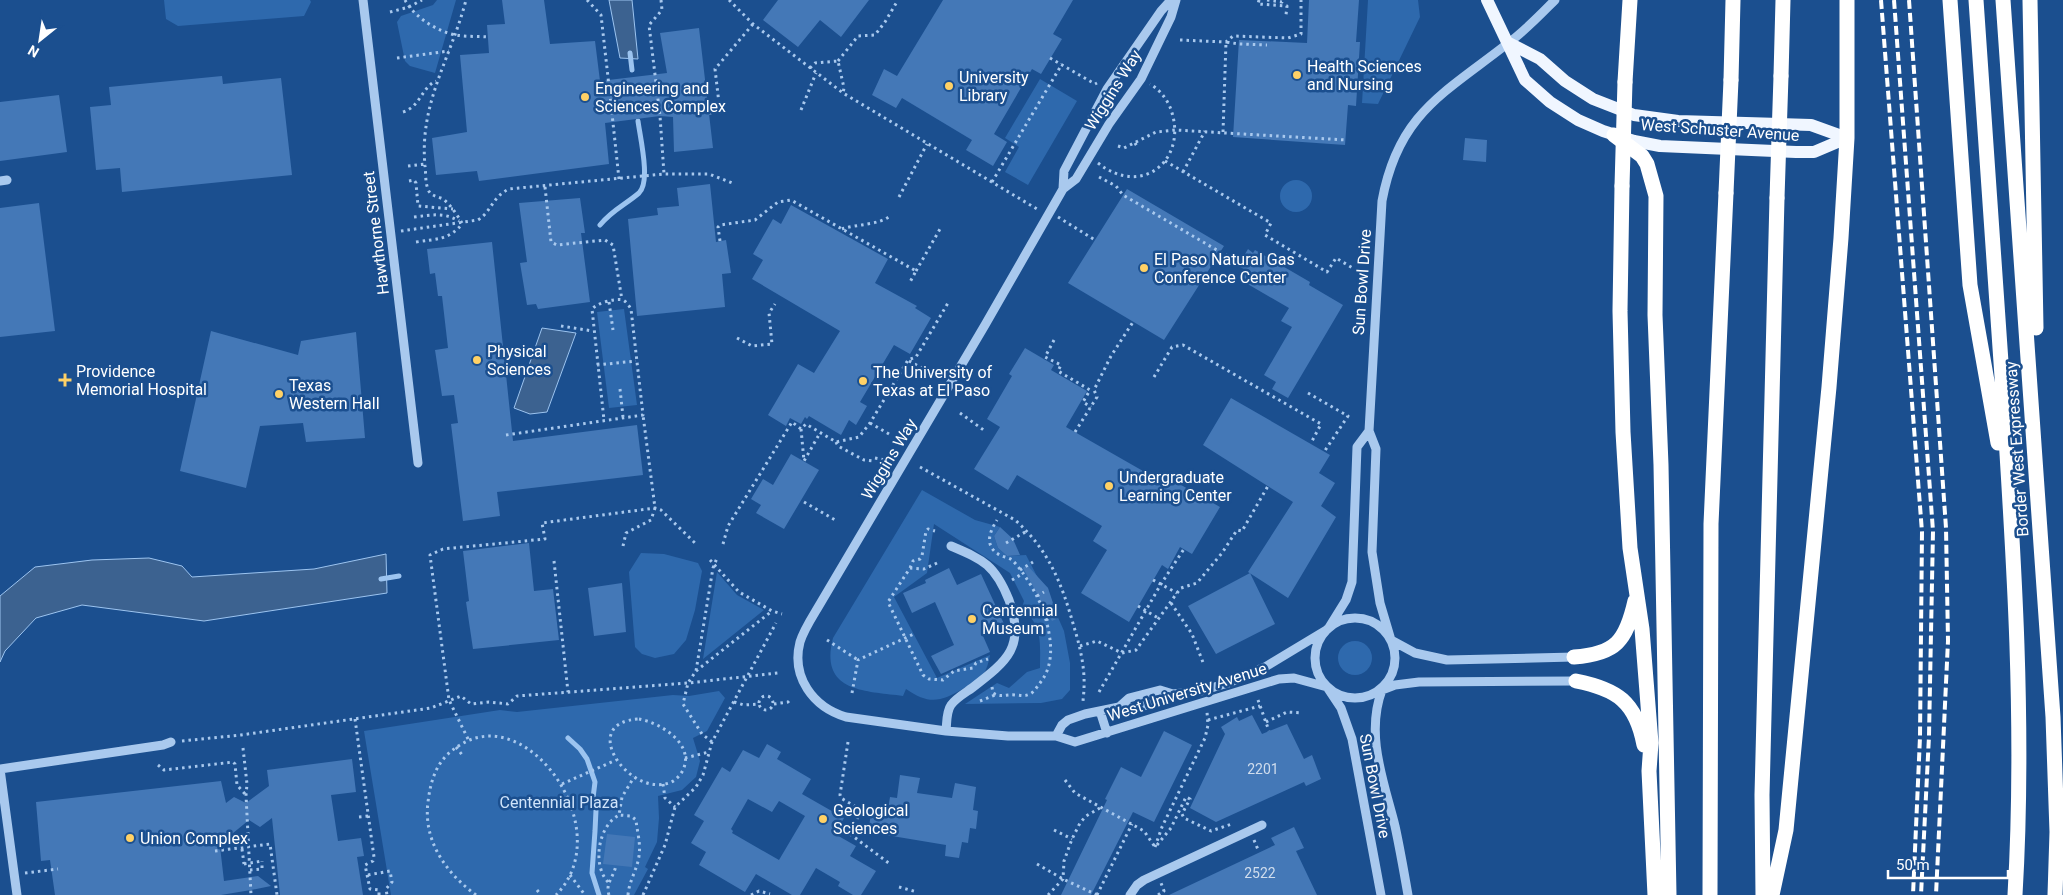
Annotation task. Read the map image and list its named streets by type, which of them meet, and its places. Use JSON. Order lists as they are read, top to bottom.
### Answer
{
  "streets": {
    "highway": ["Border West Expressway"],
    "main road": ["West Schuster Avenue"],
    "street": [
      "Wiggins Way",
      "Hawthorne Street",
      "Sun Bowl Drive",
      "West University Avenue"
    ]
  },
  "crossings": [
    ["Wiggins Way", "West University Avenue"],
    ["West Schuster Avenue", "Sun Bowl Drive"],
    ["Sun Bowl Drive", "West University Avenue"]
  ],
  "parks": ["Centennial Plaza"],
  "places": {
    "other": [
      "Health Sciences and Nursing",
      "University Library",
      "Engineering and Sciences Complex",
      "El Paso Natural Gas Conference Center",
      "Physical Sciences",
      "The University of Texas at El Paso",
      "Texas Western Hall",
      "Undergraduate Learning Center",
      "Centennial Museum",
      "Geological Sciences",
      "Union Complex"
    ],
    "health": ["Providence Memorial Hospital"]
  },
  "house_numbers": ["2201", "2522"],
  "scale_bar": "50 m",
  "north": "bottom left"
}
